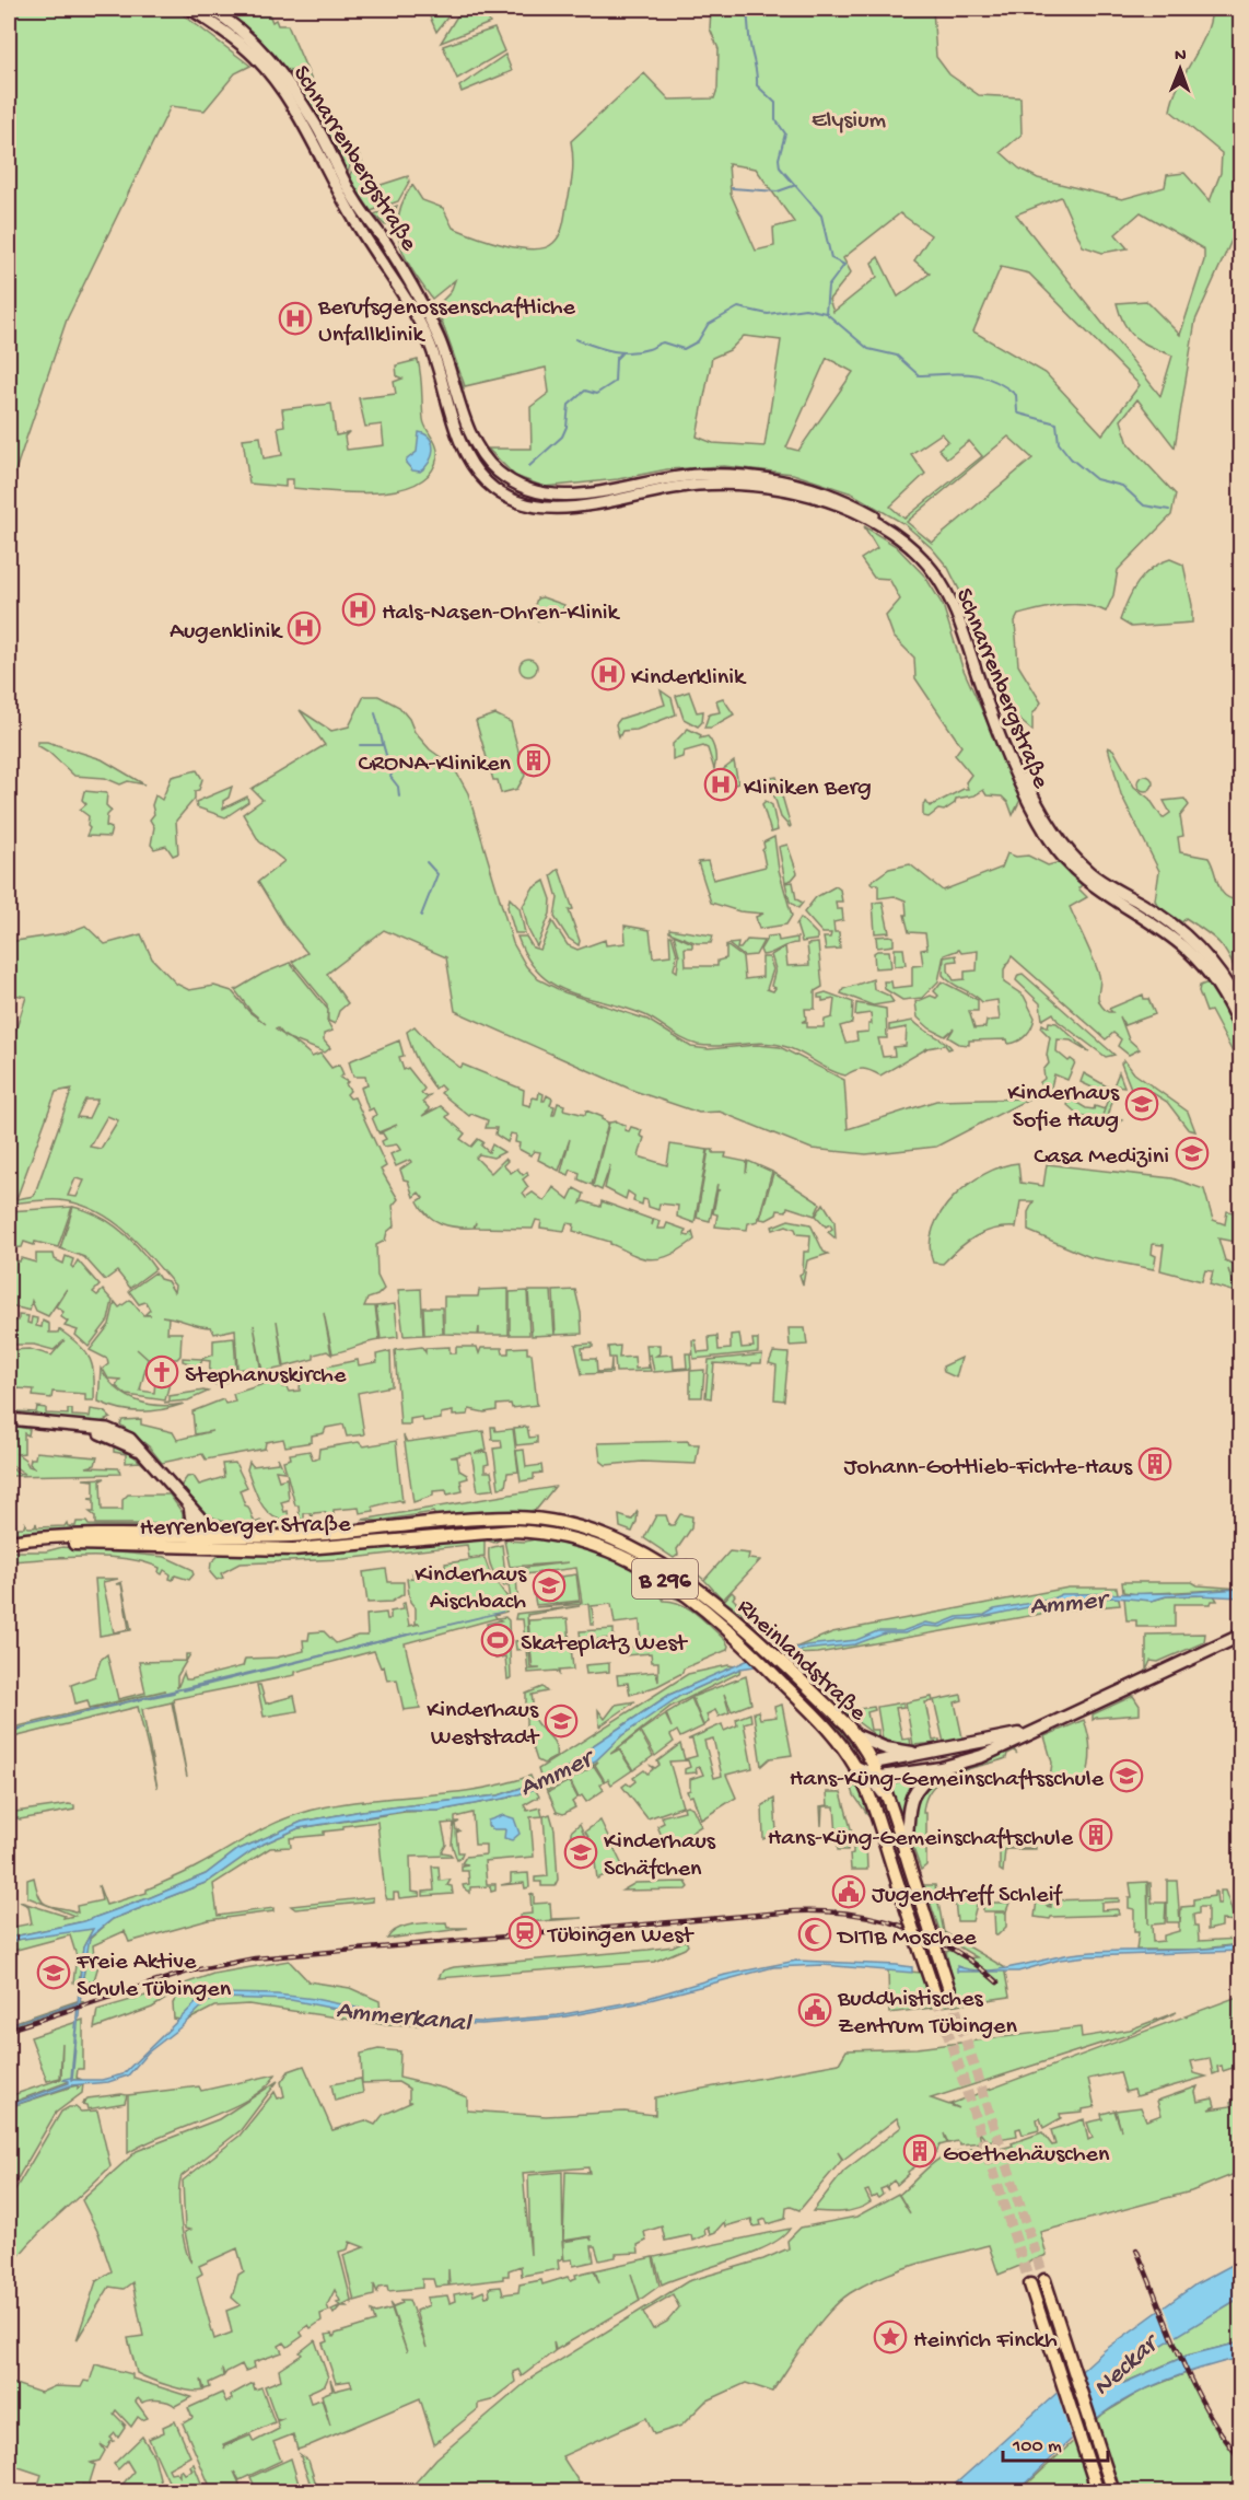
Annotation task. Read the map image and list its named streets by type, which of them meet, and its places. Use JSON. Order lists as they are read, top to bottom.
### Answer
{
  "streets": {
    "main road": ["Herrenberger Straße", "B 296", "Rheinlandstraße"],
    "street": ["Schnarrenbergstraße"]
  },
  "crossings": [
    ["Herrenberger Straße", "Rheinlandstraße"],
    ["B 296", "Rheinlandstraße"]
  ],
  "water": ["Ammer", "Ammerkanal", "Neckar"],
  "parks": ["Elysium"],
  "places": {
    "hospital": [
      "Berufsgenossenschaftliche Unfallklinik",
      "Hals-Nasen-Ohren-Klinik",
      "Augenklinik",
      "Kinderklinik",
      "Kliniken Berg"
    ],
    "building": [
      "CRONA-Kliniken",
      "Johann-Gottlieb-Fichte-Haus",
      "Hans-Küng-Gemeinschaftschule",
      "Goethehäuschen"
    ],
    "school or university": [
      "Kinderhaus Sofie Haug",
      "Casa Medizini",
      "Kinderhaus Aischbach",
      "Kinderhaus Weststadt",
      "Hans-Küng-Gemeinschaftsschule",
      "Kinderhaus Schäfchen",
      "Freie Aktive Schule Tübingen"
    ],
    "church": ["Stephanuskirche"],
    "sports": ["Skateplatz West"],
    "public building": ["Jugendtreff Schleif", "Buddhistisches Zentrum Tübingen"],
    "station": ["Tübingen West"],
    "mosque": ["DITIB Moschee"],
    "place": ["Heinrich Finckh"]
  },
  "scale_bar": "100 m",
  "north": "top"
}
